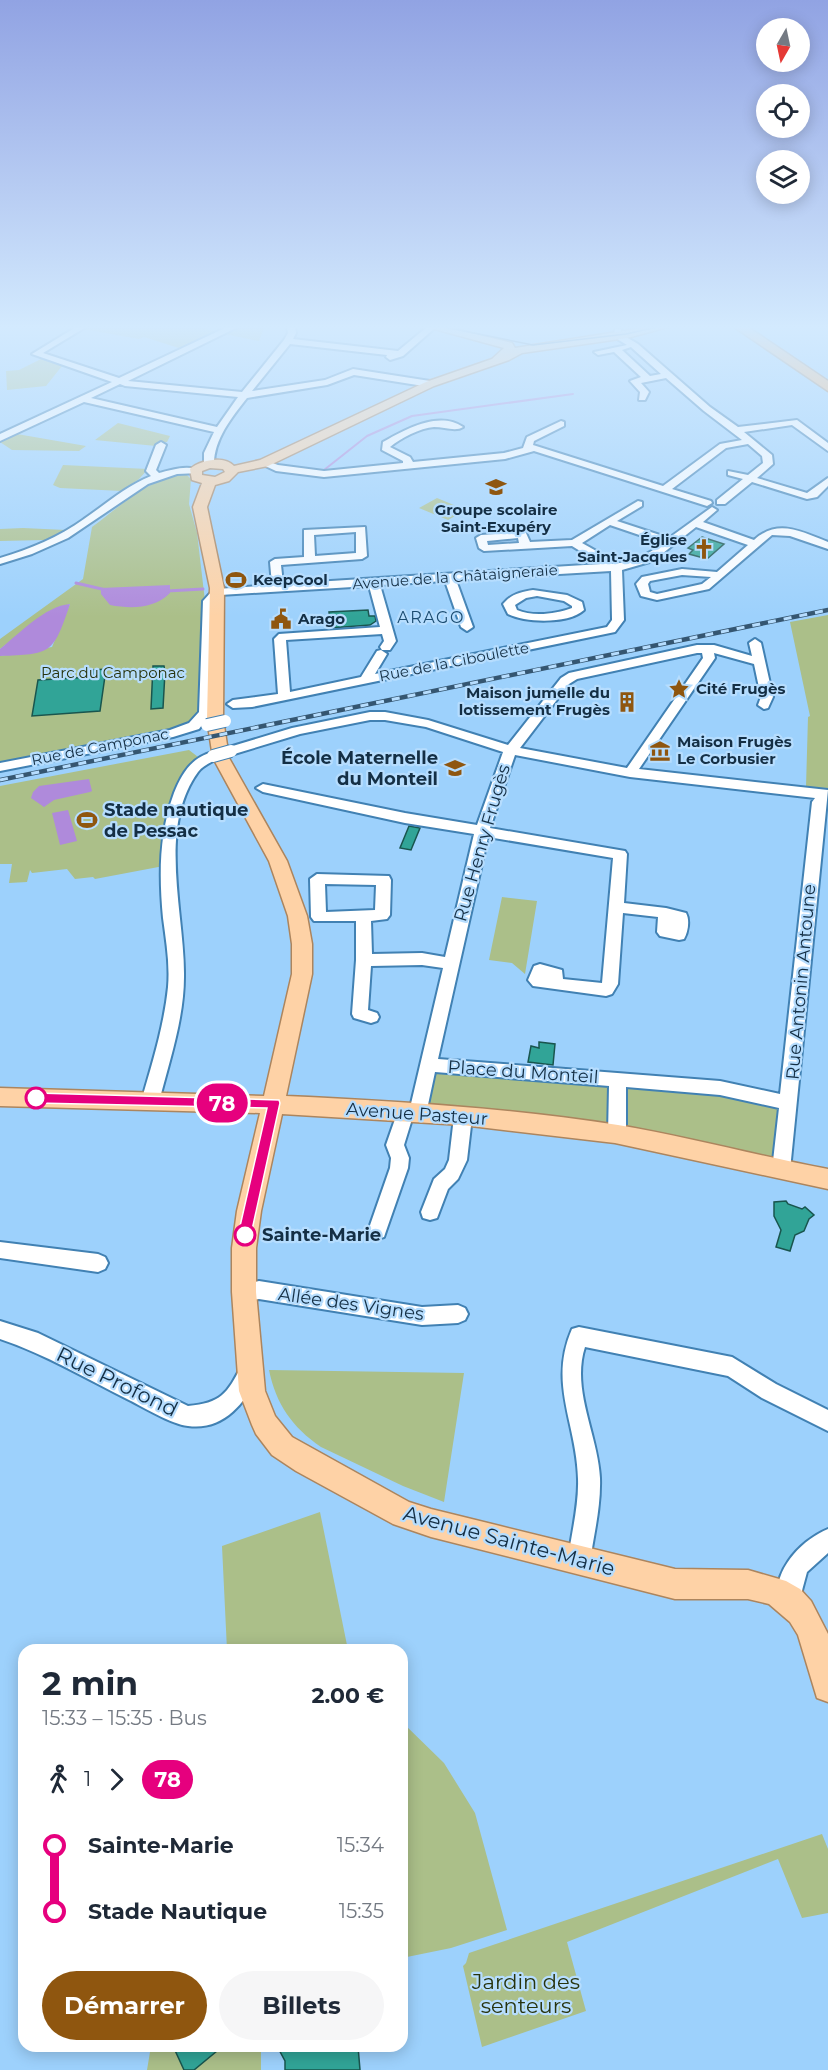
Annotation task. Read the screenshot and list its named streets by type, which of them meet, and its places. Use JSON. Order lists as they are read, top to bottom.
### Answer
{
  "streets": {
    "main road": ["Avenue Pasteur", "Avenue Sainte-Marie"],
    "street": [
      "Avenue de la Châtaigneraie",
      "Rue de la Ciboulette",
      "Rue de Camponac",
      "Rue Henry Frugès",
      "Rue Antonin Antoune",
      "Place du Monteil",
      "Allée des Vignes",
      "Rue Profond"
    ]
  },
  "crossings": [
    ["Avenue de la Châtaigneraie", "Rue de la Ciboulette"],
    ["Avenue de la Châtaigneraie", "Avenue Sainte-Marie"],
    ["Rue de la Ciboulette", "Rue de Camponac"],
    ["Rue Henry Frugès", "Place du Monteil"],
    ["Rue Henry Frugès", "Avenue Pasteur"],
    ["Rue Antonin Antoune", "Place du Monteil"],
    ["Rue Antonin Antoune", "Avenue Pasteur"],
    ["Place du Monteil", "Avenue Pasteur"],
    ["Avenue Pasteur", "Avenue Sainte-Marie"],
    ["Allée des Vignes", "Avenue Sainte-Marie"],
    ["Rue Profond", "Avenue Sainte-Marie"]
  ],
  "districts": ["ARAGO"],
  "parks": ["Parc du Camponac", "Jardin des senteurs"],
  "places": {
    "school or university": ["Groupe scolaire Saint-Exupéry", "École Maternelle du Monteil"],
    "church": ["Église Saint-Jacques"],
    "sports": ["KeepCool", "Stade nautique de Pessac"],
    "public building": ["Arago"],
    "place": ["Cité Frugès"],
    "building": ["Maison jumelle du lotissement Frugès"],
    "museum": ["Maison Frugès Le Corbusier"],
    "other": ["Sainte-Marie"]
  },
  "lines": ["bus line 78"],
  "north": "bottom",
  "page": {
    "on_map": "78",
    "heading": ["2 min", "15:33 – 15:35 · Bus", "2.00 €"],
    "legs": ["1", "78"],
    "list": [
      {
        "name": "Sainte-Marie",
        "value": "15:34"
      },
      {
        "name": "Stade Nautique",
        "value": "15:35"
      }
    ],
    "buttons": ["Démarrer", "Billets"]
  }
}
